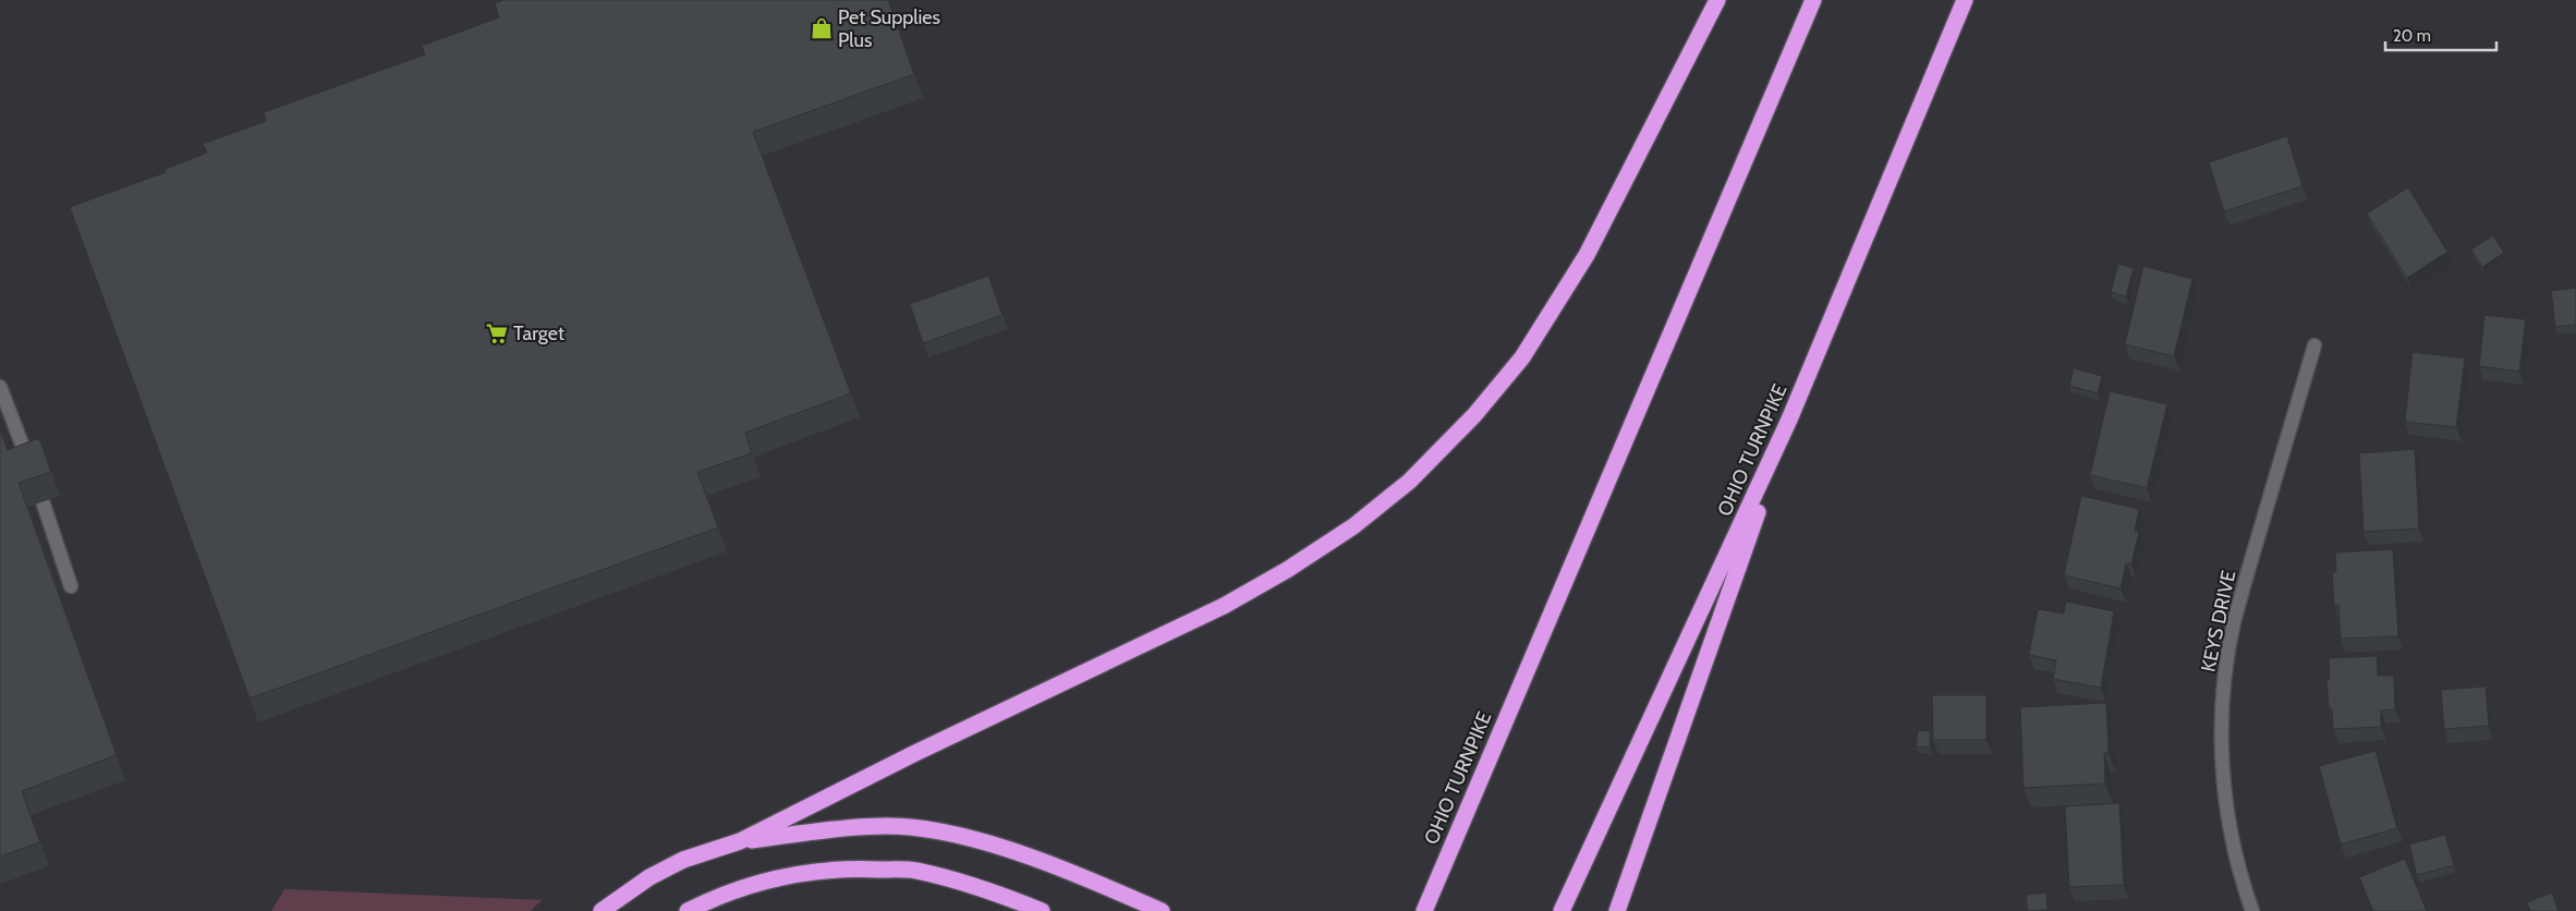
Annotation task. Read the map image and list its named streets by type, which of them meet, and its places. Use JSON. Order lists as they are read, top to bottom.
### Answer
{
  "streets": {
    "highway": ["OHIO TURNPIKE"],
    "street": ["KEYS DRIVE"]
  },
  "places": {
    "shop": ["Pet Supplies Plus"],
    "supermarket": ["Target"]
  },
  "scale_bar": "20 m"
}
